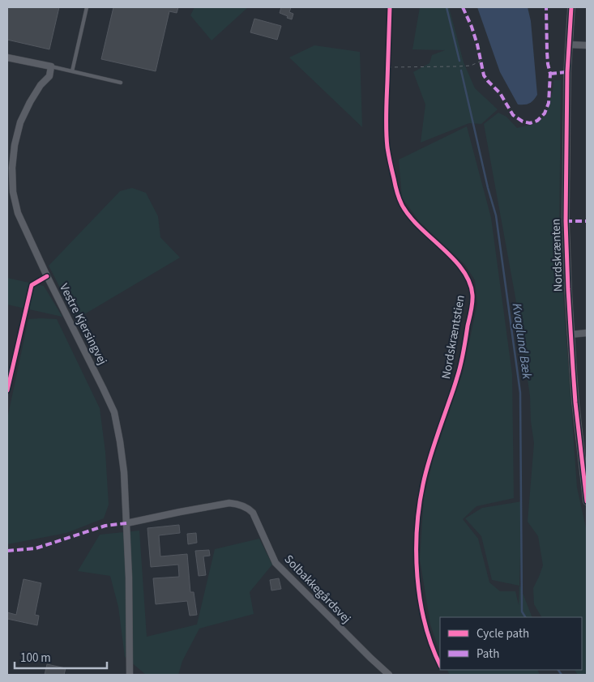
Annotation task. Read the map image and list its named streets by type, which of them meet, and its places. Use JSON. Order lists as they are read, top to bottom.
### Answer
{
  "streets": {
    "street": ["Nordskrænten", "Vestre Kjersingvej", "Solbakkegårdsvej"],
    "cycle path": ["Nordskræntstien"]
  },
  "crossings": [
    ["Vestre Kjersingvej", "Solbakkegårdsvej"]
  ],
  "water": ["Kvaglund Bæk"],
  "legend": ["Cycle path", "Path"],
  "scale_bar": "100 m"
}
